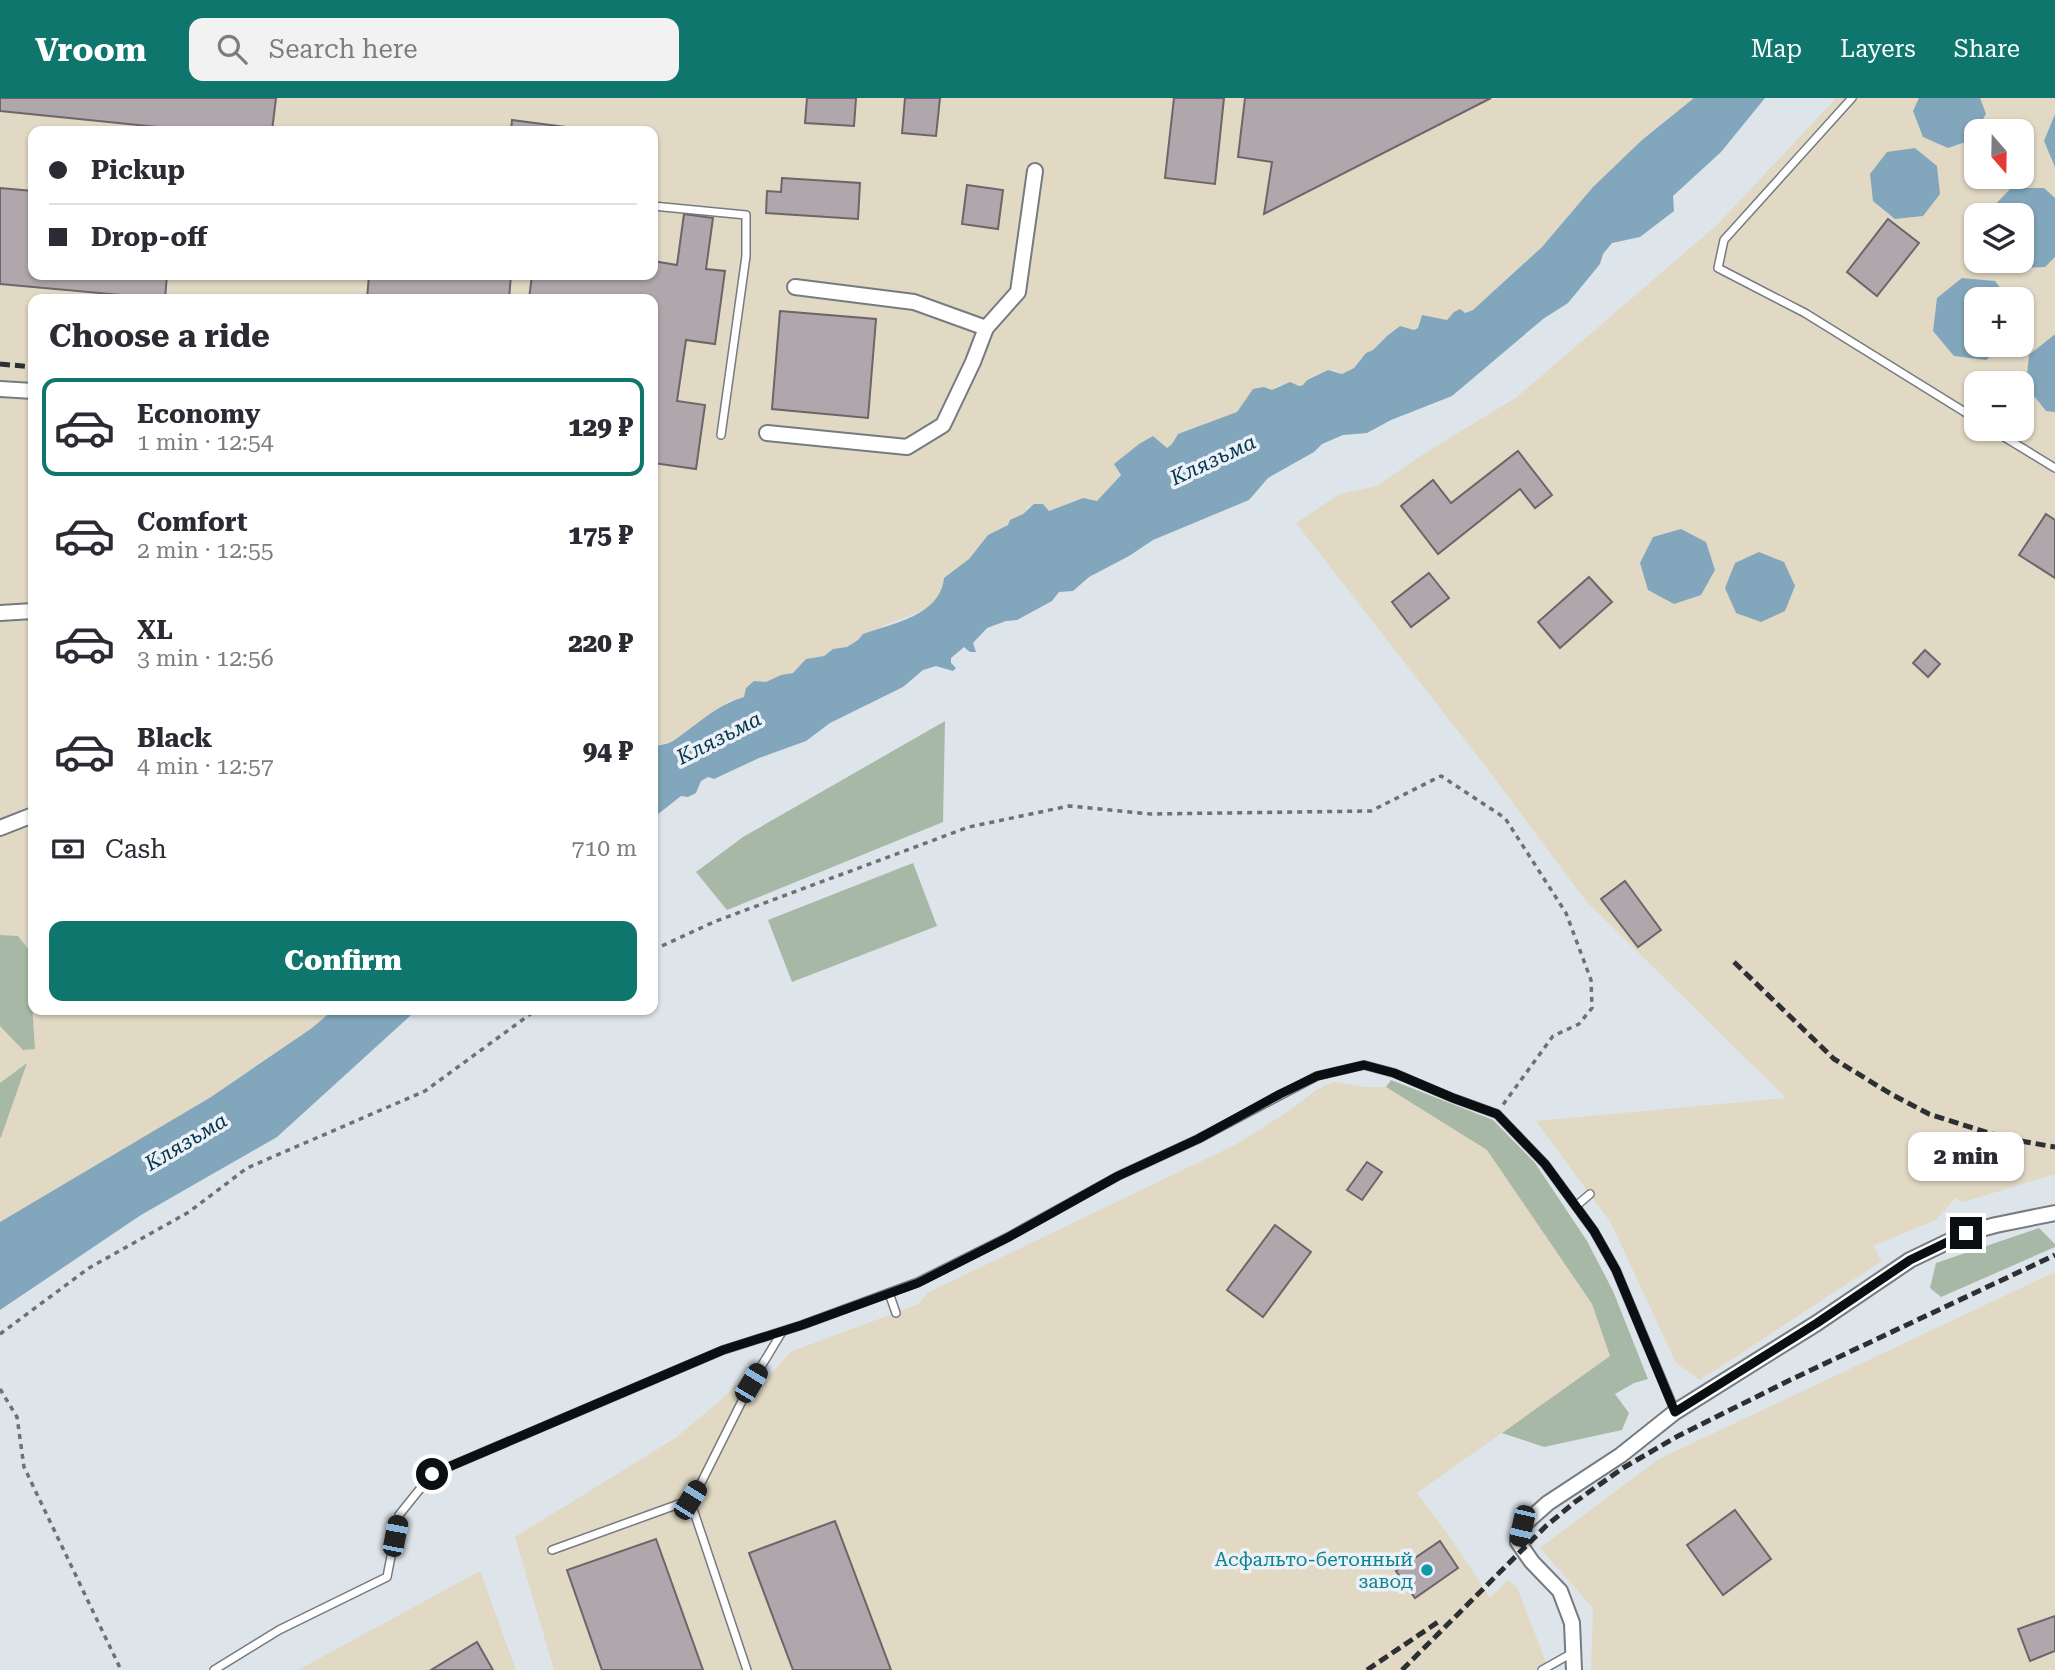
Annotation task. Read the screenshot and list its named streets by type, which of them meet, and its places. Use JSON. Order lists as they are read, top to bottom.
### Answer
{
  "water": ["Клязьма"],
  "places": ["Асфальто-бетонный завод"],
  "north": "bottom",
  "page": {
    "header": "Vroom",
    "search": "Search here",
    "nav": ["Map", "Layers", "Share"],
    "map_buttons": ["+", "−"],
    "banner": ["Pickup", "Drop-off"],
    "heading": "Choose a ride",
    "list": [
      {
        "name": "Economy",
        "note": "1 min · 12:54",
        "value": "129 ₽"
      },
      {
        "name": "Comfort",
        "note": "2 min · 12:55",
        "value": "175 ₽"
      },
      {
        "name": "XL",
        "note": "3 min · 12:56",
        "value": "220 ₽"
      },
      {
        "name": "Black",
        "note": "4 min · 12:57",
        "value": "94 ₽"
      }
    ],
    "pay": ["Cash", "710 m"],
    "buttons": "Confirm",
    "bubble": "2 min"
  }
}
